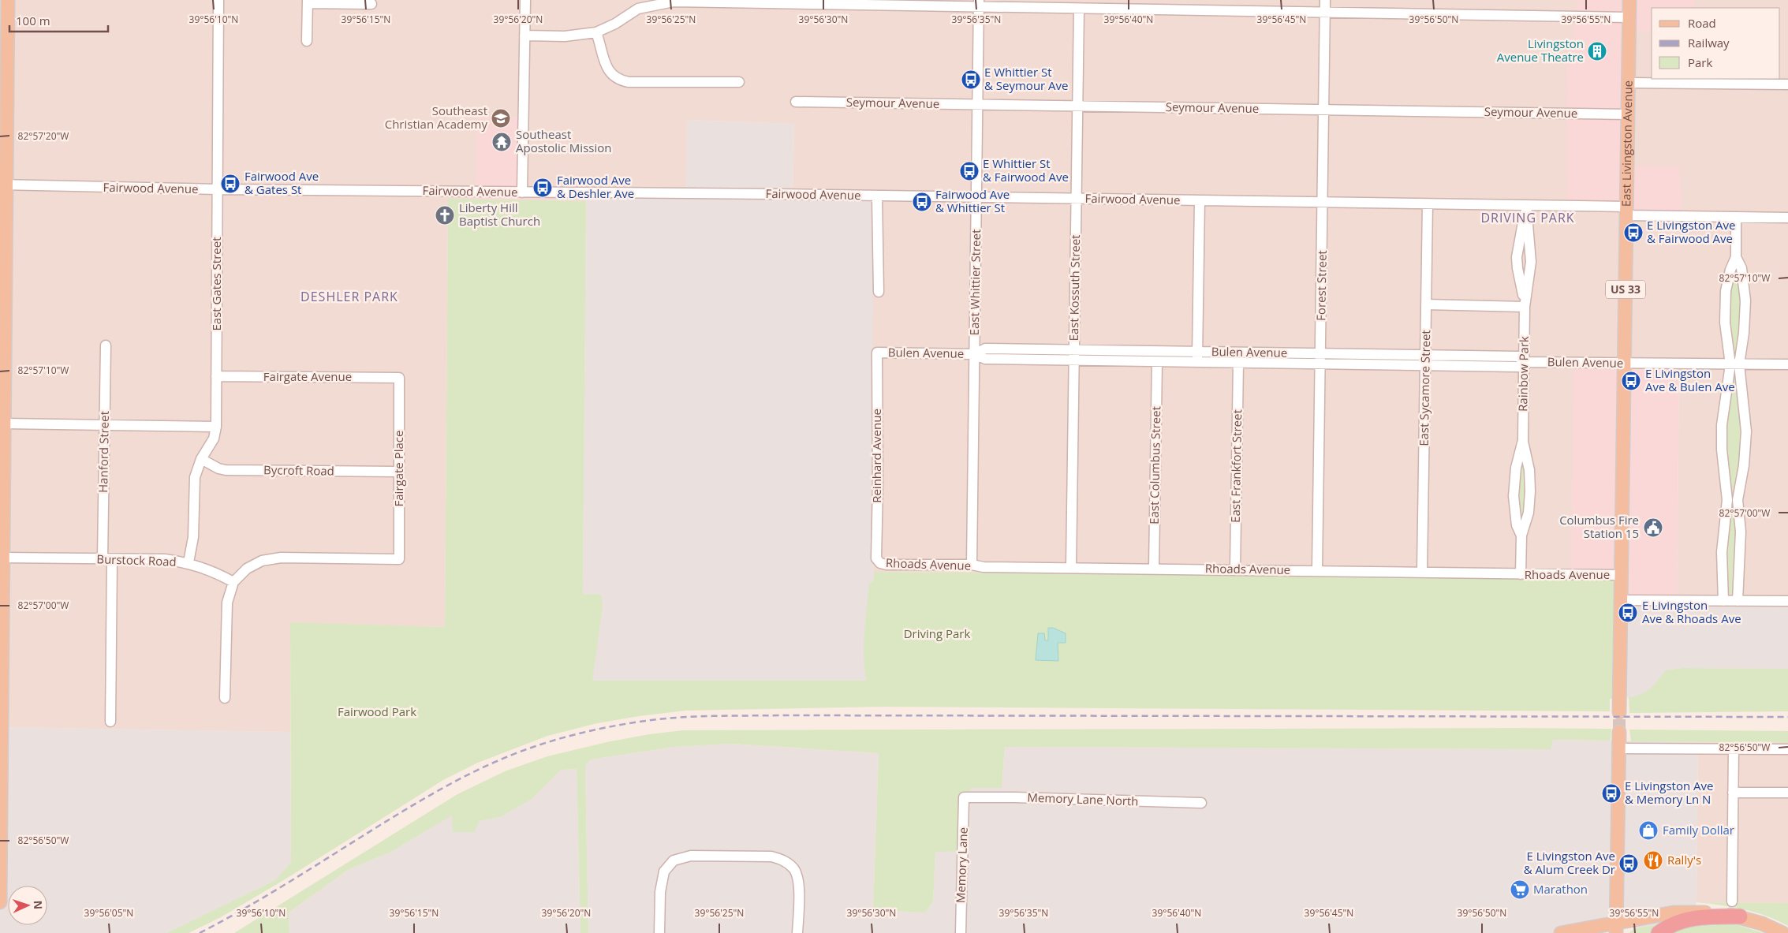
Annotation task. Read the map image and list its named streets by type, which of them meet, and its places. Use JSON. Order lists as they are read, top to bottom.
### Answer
{
  "streets": {
    "main road": ["East Livingston Avenue", "US 33"],
    "street": [
      "Seymour Avenue",
      "Fairwood Avenue",
      "East Whittier Street",
      "East Gates Street",
      "Forest Street",
      "East Kossuth Street",
      "Bulen Avenue",
      "Rainbow Park",
      "Fairgate Avenue",
      "East Sycamore Street",
      "Hanford Street",
      "Reinhard Avenue",
      "East Columbus Street",
      "East Frankfort Street",
      "Fairgate Place",
      "Bycroft Road",
      "Burstock Road",
      "Rhoads Avenue",
      "Memory Lane North",
      "Memory Lane"
    ]
  },
  "crossings": [
    ["Seymour Avenue", "East Livingston Avenue"],
    ["Seymour Avenue", "East Whittier Street"],
    ["Seymour Avenue", "Forest Street"],
    ["Seymour Avenue", "East Kossuth Street"],
    ["East Livingston Avenue", "Fairwood Avenue"],
    ["East Livingston Avenue", "Bulen Avenue"],
    ["East Livingston Avenue", "Rhoads Avenue"],
    ["Fairwood Avenue", "East Whittier Street"],
    ["Fairwood Avenue", "East Gates Street"],
    ["Fairwood Avenue", "Forest Street"],
    ["Fairwood Avenue", "East Kossuth Street"],
    ["Fairwood Avenue", "Rainbow Park"],
    ["Fairwood Avenue", "East Sycamore Street"],
    ["East Whittier Street", "Bulen Avenue"],
    ["East Whittier Street", "Rhoads Avenue"],
    ["East Gates Street", "Fairgate Avenue"],
    ["East Gates Street", "Bycroft Road"],
    ["East Gates Street", "Burstock Road"],
    ["Forest Street", "Bulen Avenue"],
    ["Forest Street", "Rhoads Avenue"],
    ["East Kossuth Street", "Bulen Avenue"],
    ["East Kossuth Street", "Rhoads Avenue"],
    ["Bulen Avenue", "Rainbow Park"],
    ["Bulen Avenue", "East Sycamore Street"],
    ["Bulen Avenue", "Reinhard Avenue"],
    ["Bulen Avenue", "East Columbus Street"],
    ["Bulen Avenue", "East Frankfort Street"],
    ["Rainbow Park", "Rhoads Avenue"],
    ["Fairgate Avenue", "Fairgate Place"],
    ["East Sycamore Street", "Rhoads Avenue"],
    ["Hanford Street", "Burstock Road"],
    ["Reinhard Avenue", "Rhoads Avenue"],
    ["East Columbus Street", "Rhoads Avenue"],
    ["East Frankfort Street", "Rhoads Avenue"],
    ["Fairgate Place", "Bycroft Road"],
    ["Fairgate Place", "Burstock Road"],
    ["Memory Lane North", "Memory Lane"]
  ],
  "districts": ["DRIVING PARK", "DESHLER PARK"],
  "parks": ["Driving Park", "Fairwood Park"],
  "places": {
    "building": ["Livingston Avenue Theatre"],
    "bus stop": [
      "E Whittier St & Seymour Ave",
      "E Whittier St & Fairwood Ave",
      "Fairwood Ave & Gates St",
      "Fairwood Ave & Deshler Ave",
      "Fairwood Ave & Whittier St",
      "E Livingston Ave & Fairwood Ave",
      "E Livingston Ave & Bulen Ave",
      "E Livingston Ave & Rhoads Ave",
      "E Livingston Ave & Memory Ln N",
      "E Livingston Ave & Alum Creek Dr"
    ],
    "school or university": ["Southeast Christian Academy"],
    "temple": ["Southeast Apostolic Mission"],
    "church": ["Liberty Hill Baptist Church"],
    "public building": ["Columbus Fire Station 15"],
    "shop": ["Family Dollar"],
    "restaurant": ["Rally's"],
    "supermarket": ["Marathon"]
  },
  "legend": ["Road", "Railway", "Park"],
  "scale_bar": "100 m",
  "north": "right",
  "coordinates": [
    "39°56'10\"N",
    "39°56'15\"N",
    "39°56'20\"N",
    "39°56'25\"N",
    "39°56'30\"N",
    "39°56'35\"N",
    "39°56'40\"N",
    "39°56'45\"N",
    "39°56'50\"N",
    "39°56'55\"N",
    "82°57'20\"W",
    "82°57'10\"W",
    "82°57'00\"W",
    "82°56'50\"W",
    "39°56'05\"N"
  ]
}
